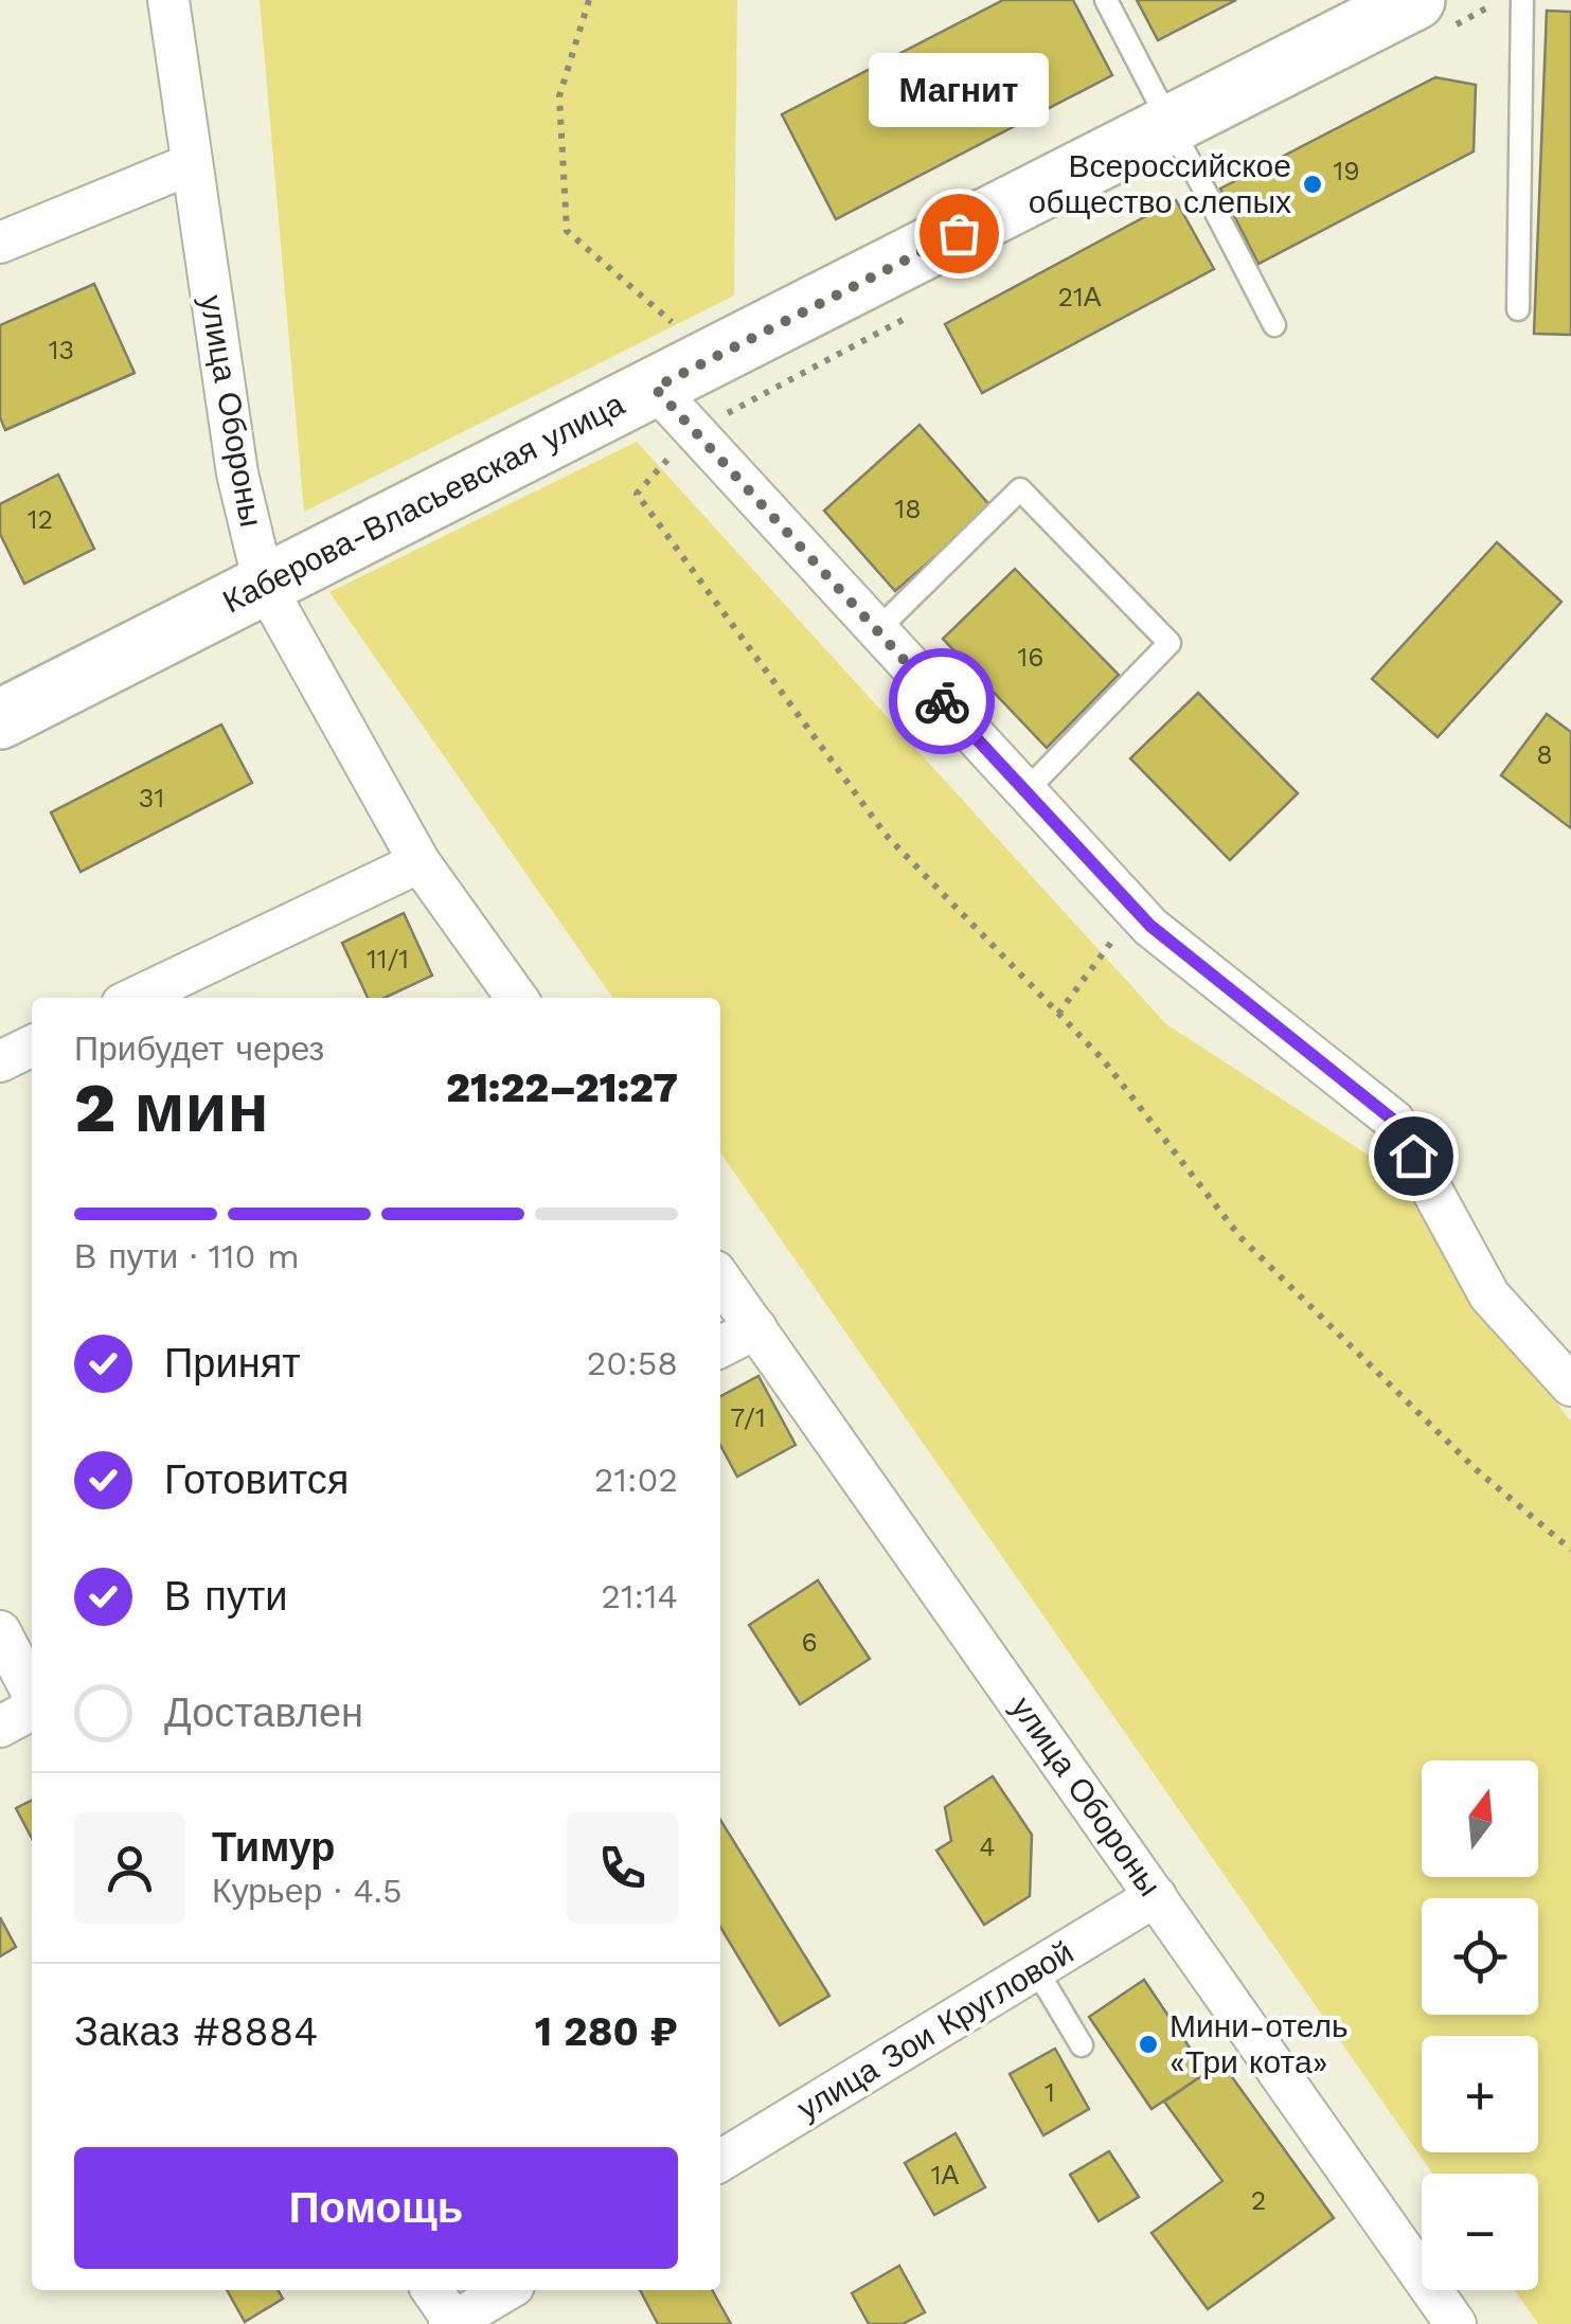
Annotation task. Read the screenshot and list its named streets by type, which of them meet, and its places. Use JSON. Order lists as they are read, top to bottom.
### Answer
{
  "streets": {
    "main road": ["Каберова-Власьевская улица"],
    "street": ["улица Обороны", "улица Зои Кругловой"]
  },
  "crossings": [
    ["улица Обороны", "Каберова-Власьевская улица"],
    ["улица Обороны", "улица Зои Кругловой"]
  ],
  "places": ["Всероссийское общество слепых", "Магнит", "Мини-отель «Три кота»"],
  "house_numbers": [
    "19",
    "21А",
    "13",
    "18",
    "12",
    "16",
    "8",
    "31",
    "11/1",
    "7/1",
    "6",
    "4",
    "1",
    "1А",
    "2"
  ],
  "north": "top",
  "page": {
    "bubble": "Магнит",
    "heading": ["2 мин", "Прибудет через", "21:22–21:27"],
    "panel": [
      "Тимур",
      "Курьер · 4.5",
      "Заказ #8884",
      "1 280 ₽"
    ],
    "bar": "В пути · 110 m",
    "list": [
      ["Принят", "20:58"],
      ["Готовится", "21:02"],
      ["В пути", "21:14"],
      "Доставлен"
    ],
    "map_buttons": ["+", "−"],
    "buttons": "Помощь"
  }
}
